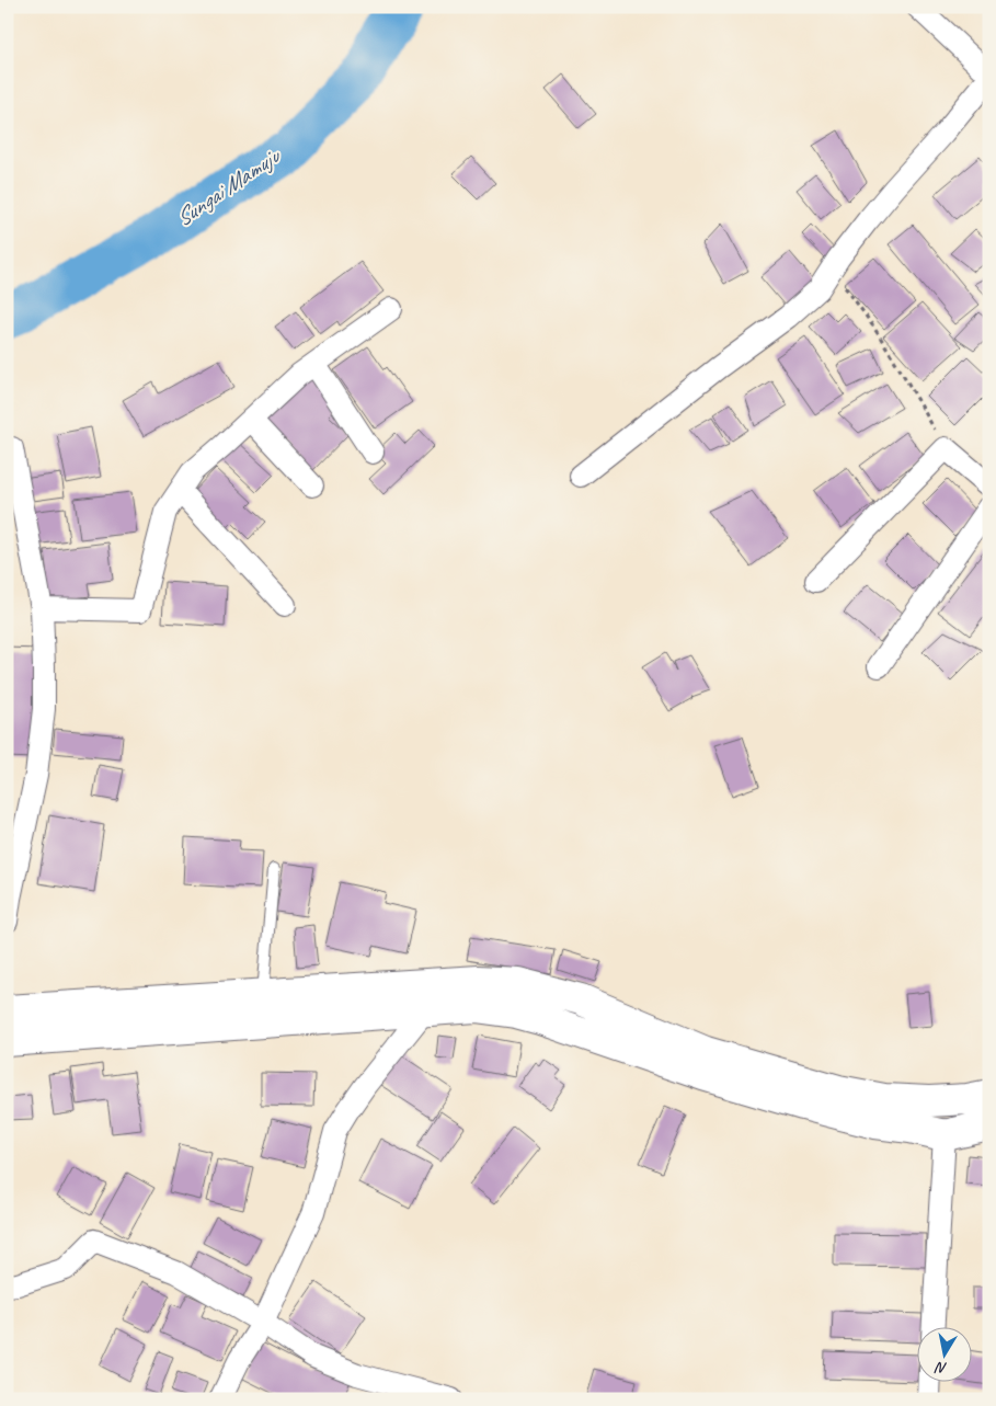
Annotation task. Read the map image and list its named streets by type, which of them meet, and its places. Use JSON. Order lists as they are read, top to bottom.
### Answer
{
  "water": ["Sungai Mamuju"],
  "north": "bottom"
}
